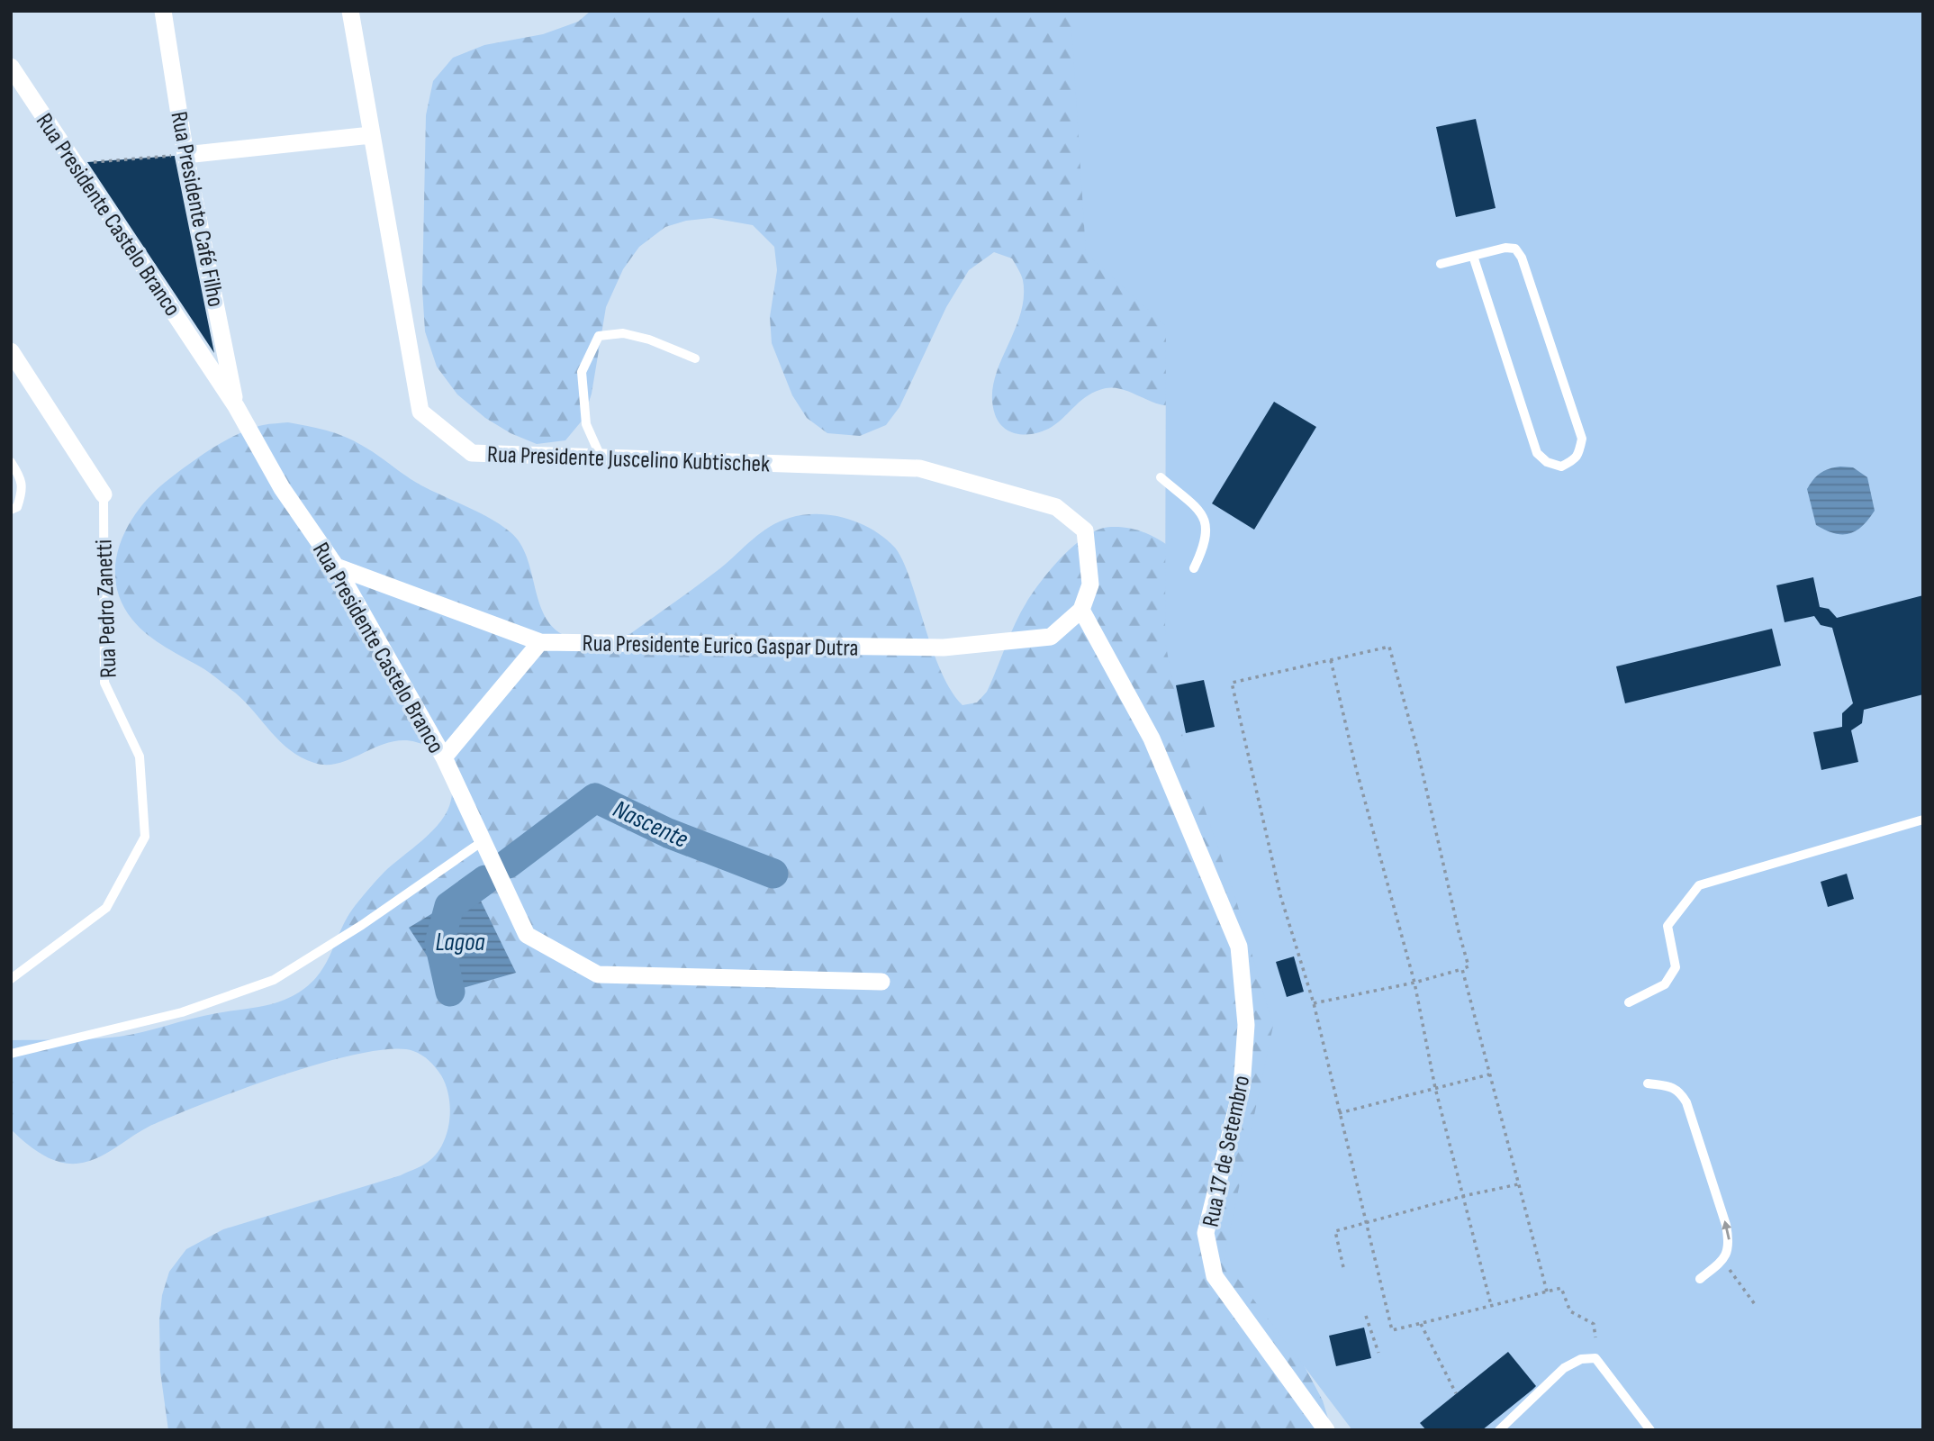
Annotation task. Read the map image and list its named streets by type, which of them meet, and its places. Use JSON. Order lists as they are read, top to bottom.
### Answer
{
  "streets": {
    "street": [
      "Rua Presidente Café Filho",
      "Rua Presidente Castelo Branco",
      "Rua Presidente Juscelino Kubtischek",
      "Rua Pedro Zanetti",
      "Rua Presidente Eurico Gaspar Dutra",
      "Rua 17 de Setembro"
    ]
  },
  "crossings": [
    ["Rua Presidente Café Filho", "Rua Presidente Castelo Branco"],
    ["Rua Presidente Castelo Branco", "Rua Presidente Eurico Gaspar Dutra"],
    ["Rua Presidente Juscelino Kubtischek", "Rua Presidente Eurico Gaspar Dutra"],
    ["Rua Presidente Juscelino Kubtischek", "Rua 17 de Setembro"],
    ["Rua Presidente Eurico Gaspar Dutra", "Rua 17 de Setembro"]
  ],
  "water": ["Nascente", "Lagoa"]
}
